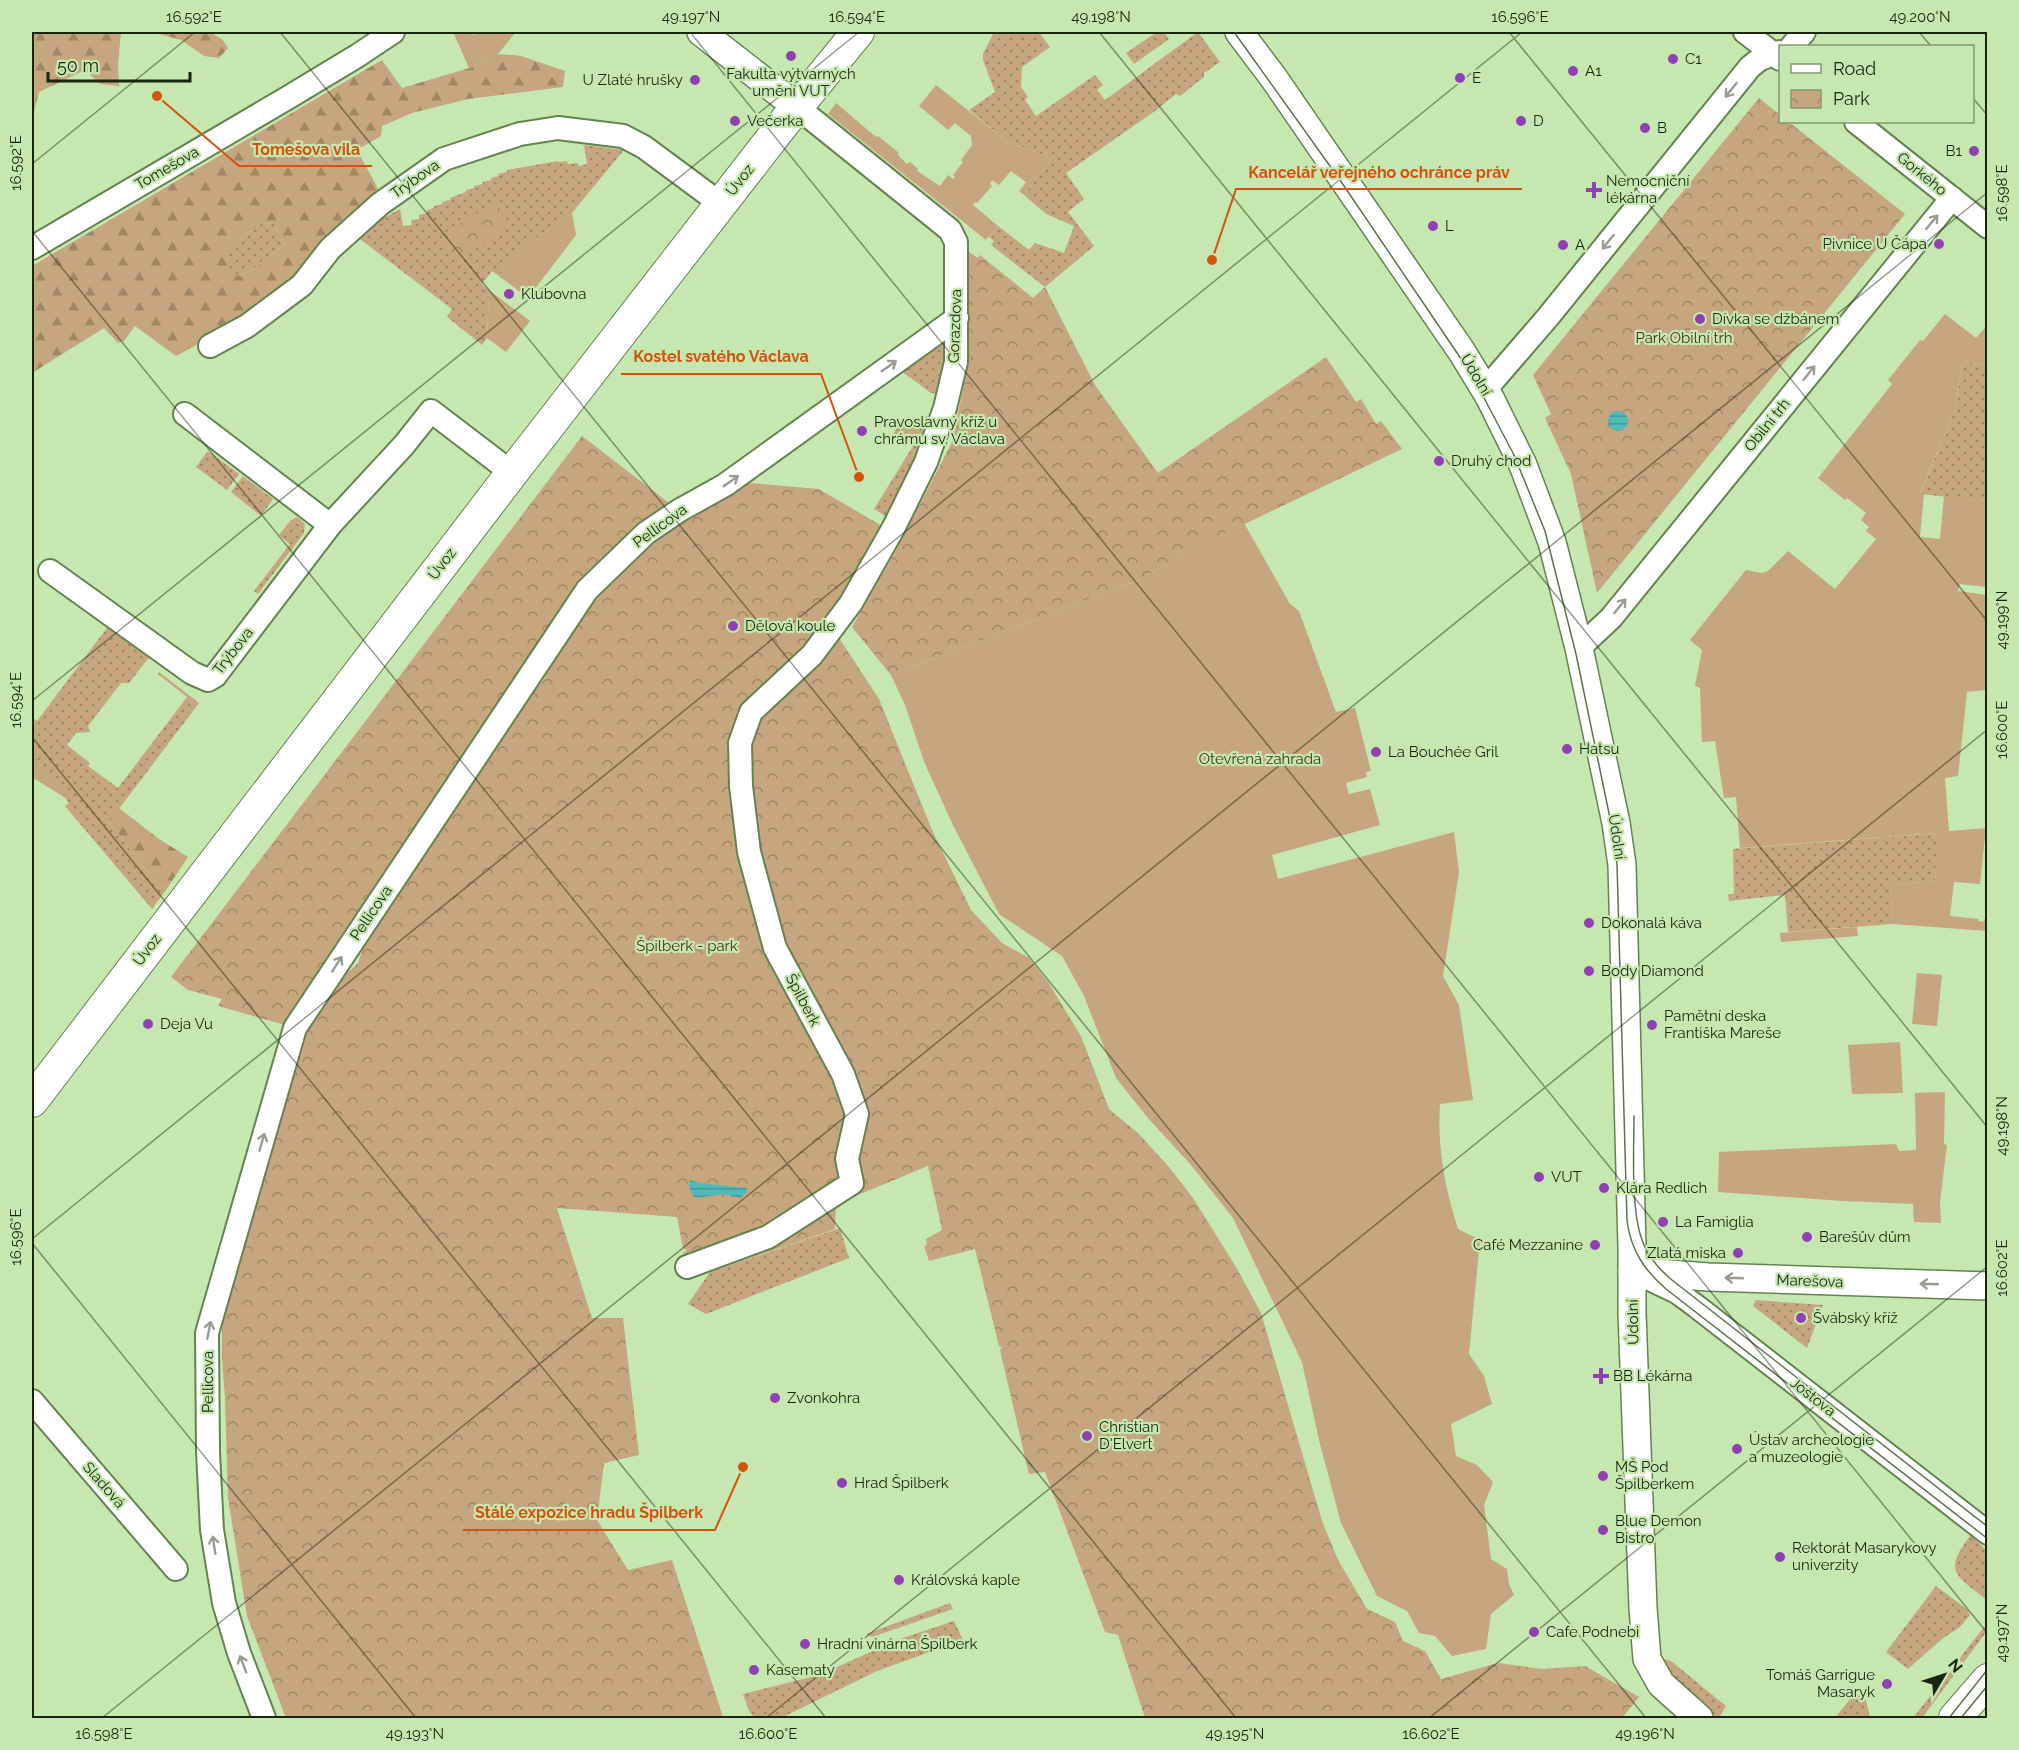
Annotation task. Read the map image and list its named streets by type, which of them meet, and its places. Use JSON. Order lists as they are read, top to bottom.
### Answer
{
  "streets": {
    "main road": ["Úvoz"],
    "street": [
      "Tomešova",
      "Gorkého",
      "Trýbova",
      "Gorazdova",
      "Údolní",
      "Obilní trh",
      "Pellicova",
      "Špilberk",
      "Marešova",
      "Joštova",
      "Sladová"
    ]
  },
  "crossings": [
    ["Gorkého", "Obilní trh"],
    ["Trýbova", "Úvoz"],
    ["Úvoz", "Gorazdova"],
    ["Gorazdova", "Pellicova"],
    ["Gorazdova", "Špilberk"],
    ["Údolní", "Obilní trh"],
    ["Údolní", "Marešova"],
    ["Údolní", "Joštova"],
    ["Marešova", "Joštova"]
  ],
  "one_way": ["Obilní trh", "Pellicova", "Marešova"],
  "parks": ["Park Obilní trh", "Otevřená zahrada", "Špilberk - park"],
  "places": {
    "other": [
      "Fakulta výtvarných umění VUT",
      "C1",
      "A1",
      "E",
      "U Zlaté hrušky",
      "Tomešova vila",
      "Večerka",
      "D",
      "B",
      "B1",
      "L",
      "Pivnice U Čápa",
      "A",
      "Kancelář veřejného ochránce práv",
      "Klubovna",
      "Dívka se džbánem",
      "Pravoslavný kříž u chrámu sv. Václava",
      "Druhý chod",
      "Kostel svatého Václava",
      "Dělová koule",
      "Hatsu",
      "La Bouchée Gril",
      "Dokonalá káva",
      "Body Diamond",
      "Deja Vu",
      "Pamětní deska Františka Mareše",
      "VUT",
      "Klára Redlich",
      "La Famiglia",
      "Barešův dům",
      "Café Mezzanine",
      "Zlatá miska",
      "Švábský kříž",
      "Zvonkohra",
      "Christian D'Elvert",
      "Ústav archeologie a muzeologie",
      "Stálé expozice hradu Špilberk",
      "MŠ Pod Špilberkem",
      "Hrad Špilberk",
      "Blue Demon Bistro",
      "Rektorát Masarykovy univerzity",
      "Královská kaple",
      "Cafe Podnebi",
      "Hradní vinárna Špilberk",
      "Kasematy",
      "Tomáš Garrigue Masaryk"
    ],
    "health": ["Nemocniční lékárna", "BB Lékárna"]
  },
  "legend": ["Road", "Park"],
  "scale_bar": "50 m",
  "north": "top right",
  "coordinates": [
    "16.592°E",
    "49.197°N",
    "16.594°E",
    "49.198°N",
    "16.596°E",
    "49.200°N",
    "16.598°E",
    "49.199°N",
    "16.600°E",
    "16.602°E",
    "49.193°N",
    "49.195°N",
    "49.196°N"
  ]
}
